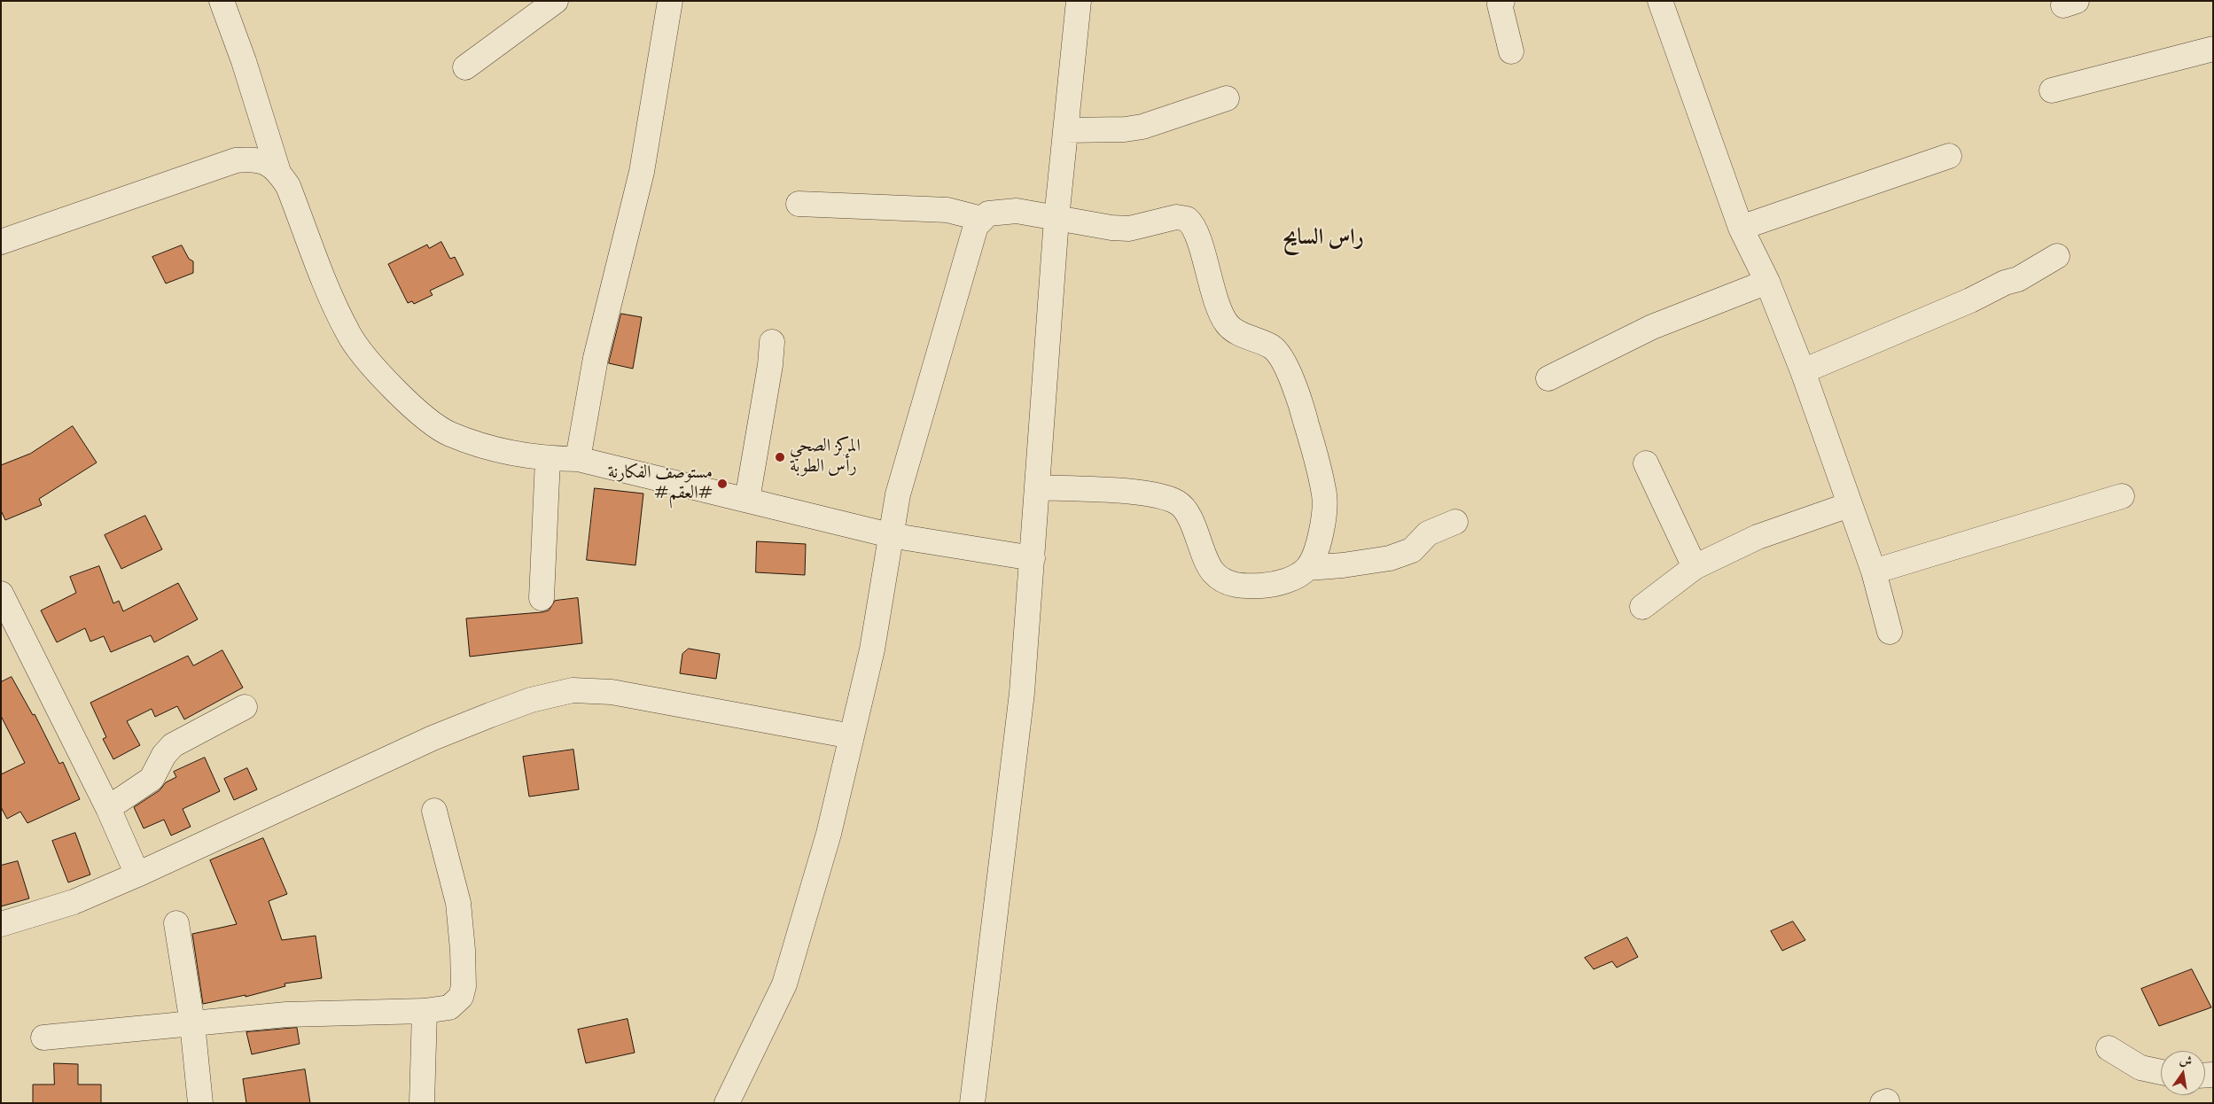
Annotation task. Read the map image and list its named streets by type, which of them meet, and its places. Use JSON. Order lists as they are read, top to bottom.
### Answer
{
  "districts": ["راس السايح"],
  "places": ["المركز الصحي رأس الطوبة", "مستوصف الفكارنة #العقم#"],
  "north": "top"
}
